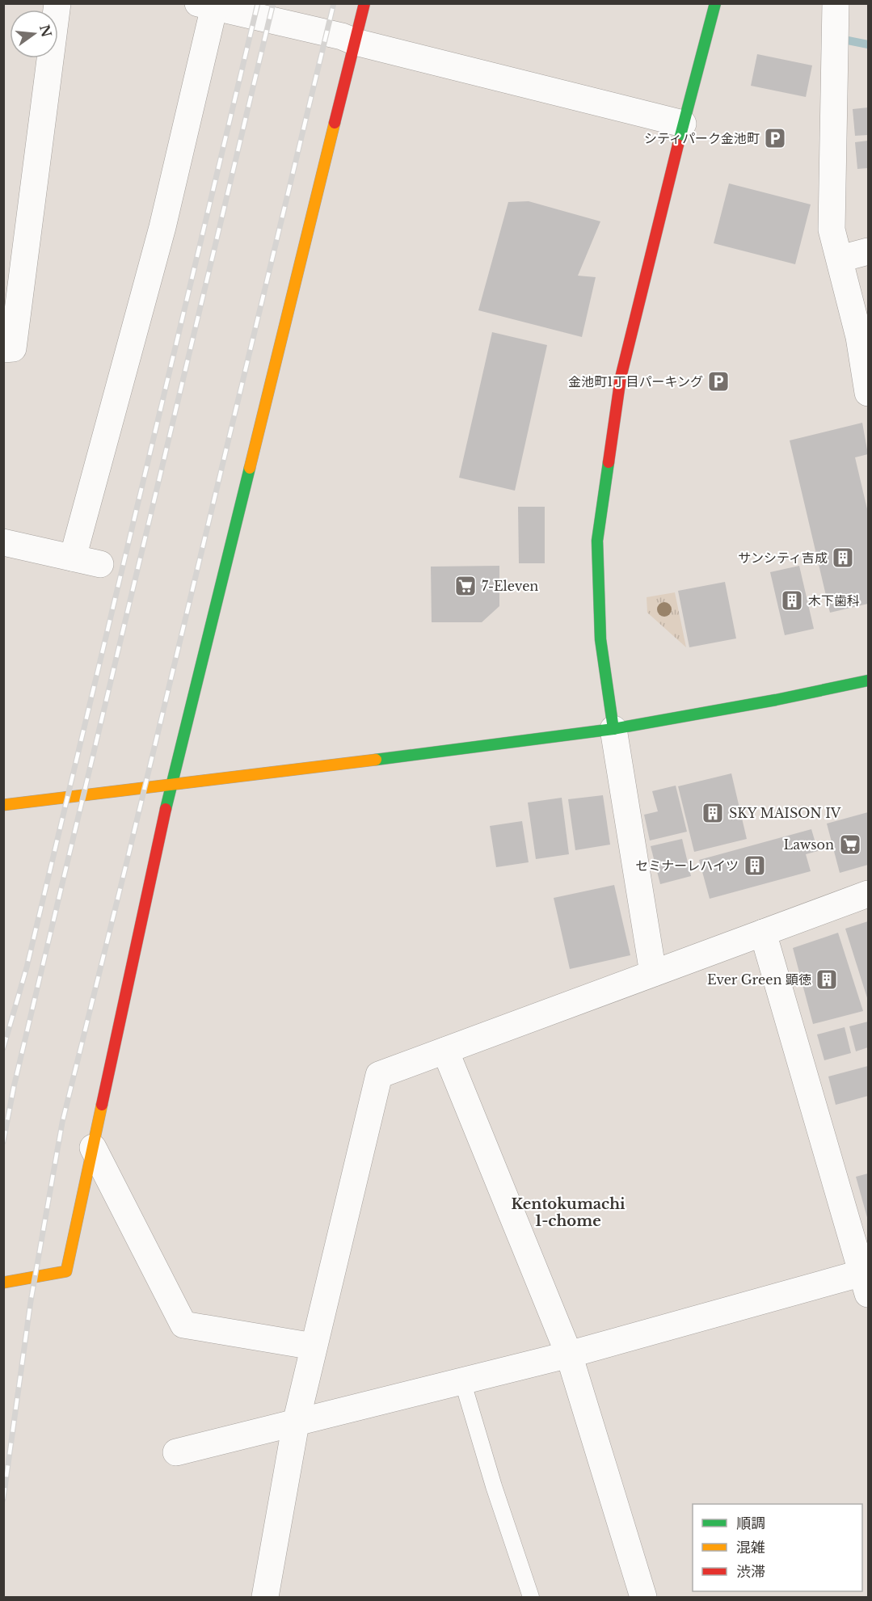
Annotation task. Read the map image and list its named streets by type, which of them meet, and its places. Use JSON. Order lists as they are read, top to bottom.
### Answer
{
  "districts": ["Kentokumachi 1-chome"],
  "places": {
    "parking": ["シティパーク金池町", "金池町1丁目パーキング"],
    "building": [
      "サンシティ吉成",
      "木下歯科",
      "SKY MAISON IV",
      "セミナーレハイツ",
      "Ever Green 顕徳"
    ],
    "supermarket": ["7-Eleven", "Lawson"]
  },
  "legend": ["順調", "混雑", "渋滞"],
  "north": "right"
}
